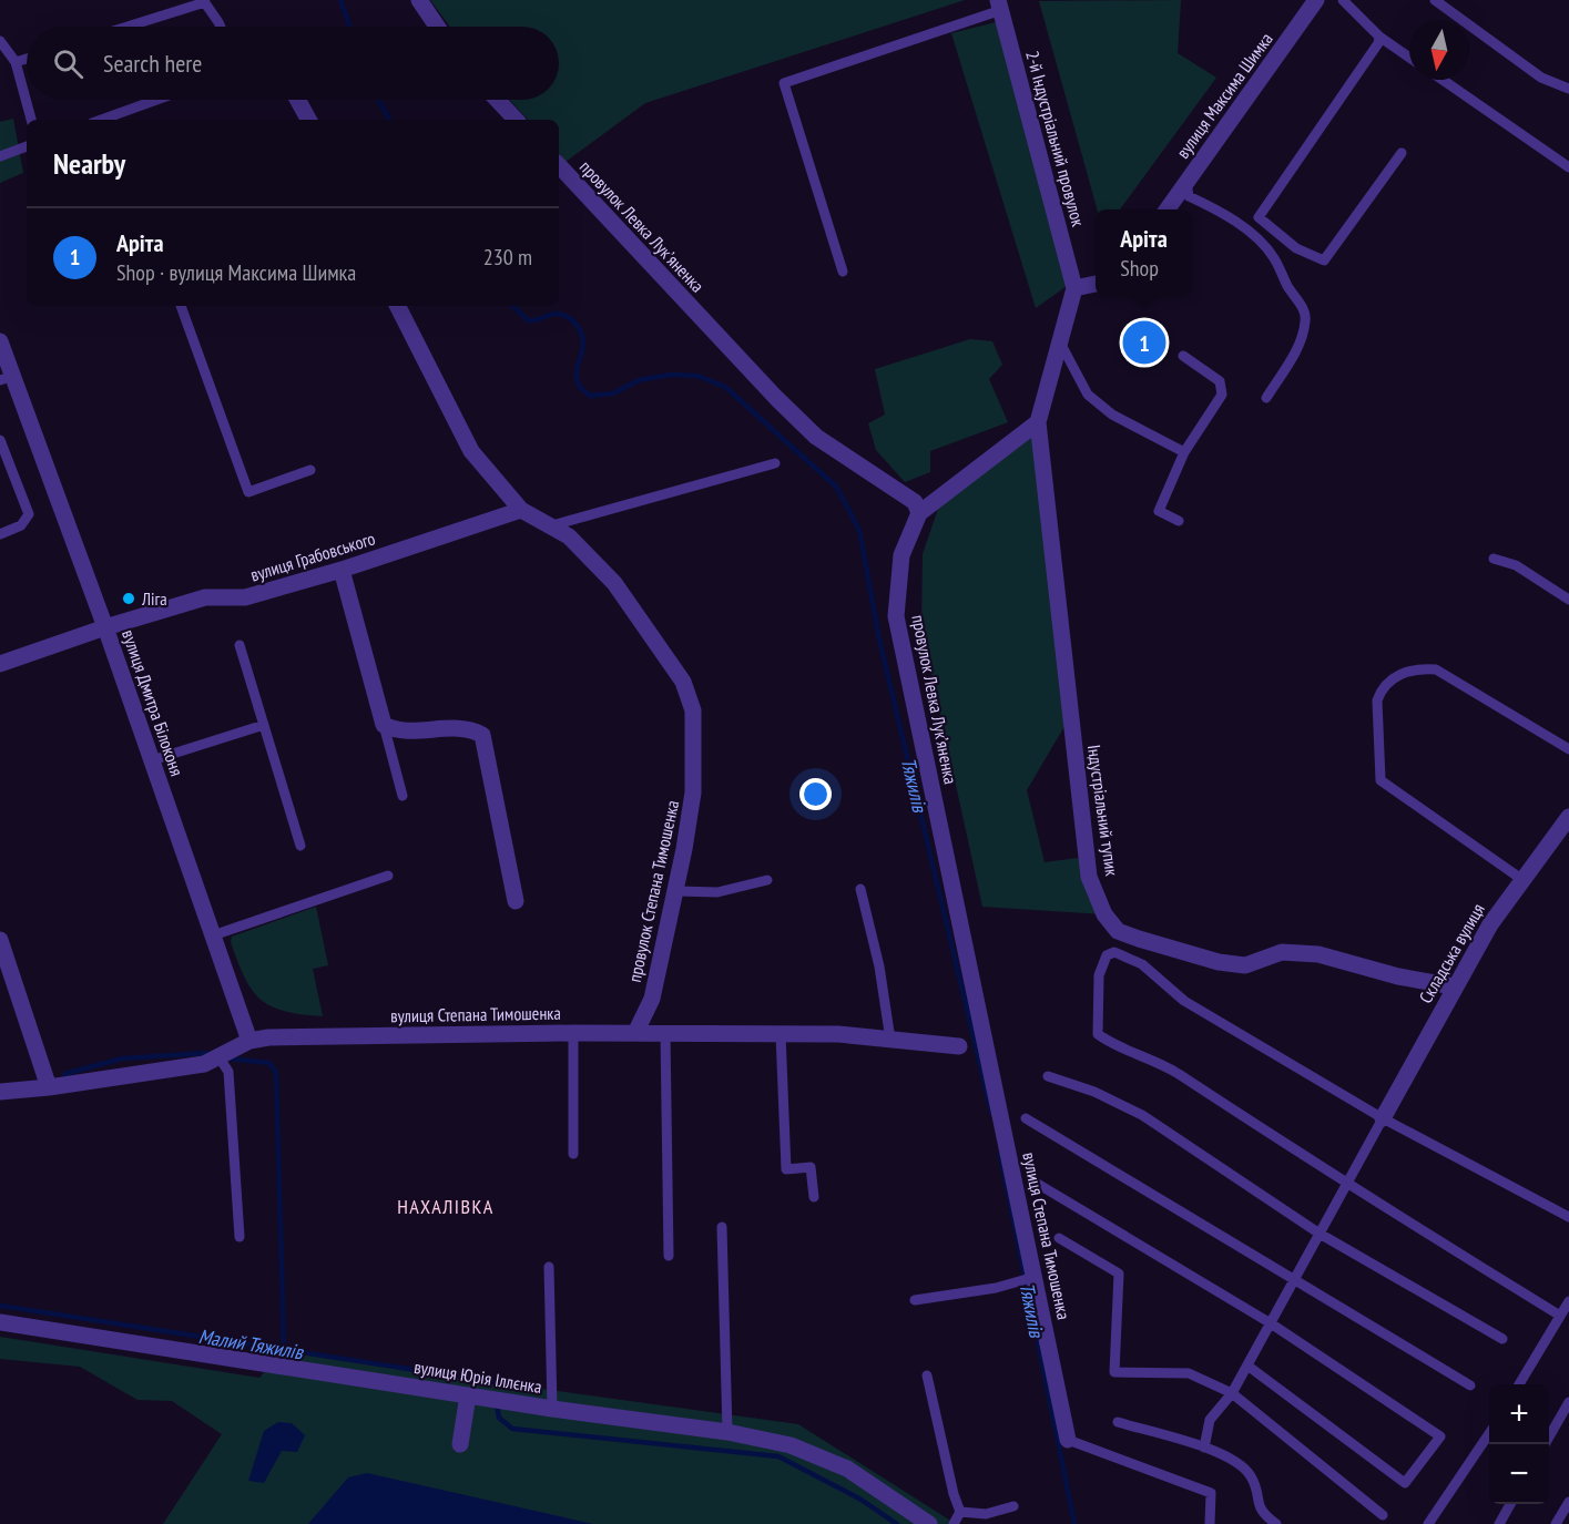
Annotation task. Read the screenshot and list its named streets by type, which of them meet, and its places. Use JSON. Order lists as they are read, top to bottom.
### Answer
{
  "streets": {
    "street": [
      "вулиця Максима Шимка",
      "2-й Індустріальний провулок",
      "провулок Левка Лукʼяненка",
      "вулиця Грабовського",
      "вулиця Дмитра Білоконя",
      "Індустріальний тупик",
      "провулок Степана Тимошенка",
      "Складська вулиця",
      "вулиця Степана Тимошенка",
      "вулиця Юрія Іллєнка"
    ]
  },
  "crossings": [
    ["провулок Левка Лукʼяненка", "вулиця Степана Тимошенка"],
    ["вулиця Грабовського", "вулиця Дмитра Білоконя"],
    ["вулиця Грабовського", "провулок Степана Тимошенка"],
    ["вулиця Дмитра Білоконя", "вулиця Степана Тимошенка"],
    ["Індустріальний тупик", "Складська вулиця"],
    ["провулок Степана Тимошенка", "вулиця Степана Тимошенка"]
  ],
  "districts": ["НАХАЛІВКА"],
  "water": ["Тяжилів", "Малий Тяжилів"],
  "places": ["Ліга"],
  "north": "bottom",
  "page": {
    "search": "Search here",
    "heading": "Nearby",
    "list": [
      {
        "mark": "1",
        "name": "Аріта",
        "note": "Shop · вулиця Максима Шимка",
        "value": "230 m"
      }
    ],
    "popup": ["Аріта", "Shop"],
    "pins": "1",
    "map_buttons": ["+", "−"]
  }
}
